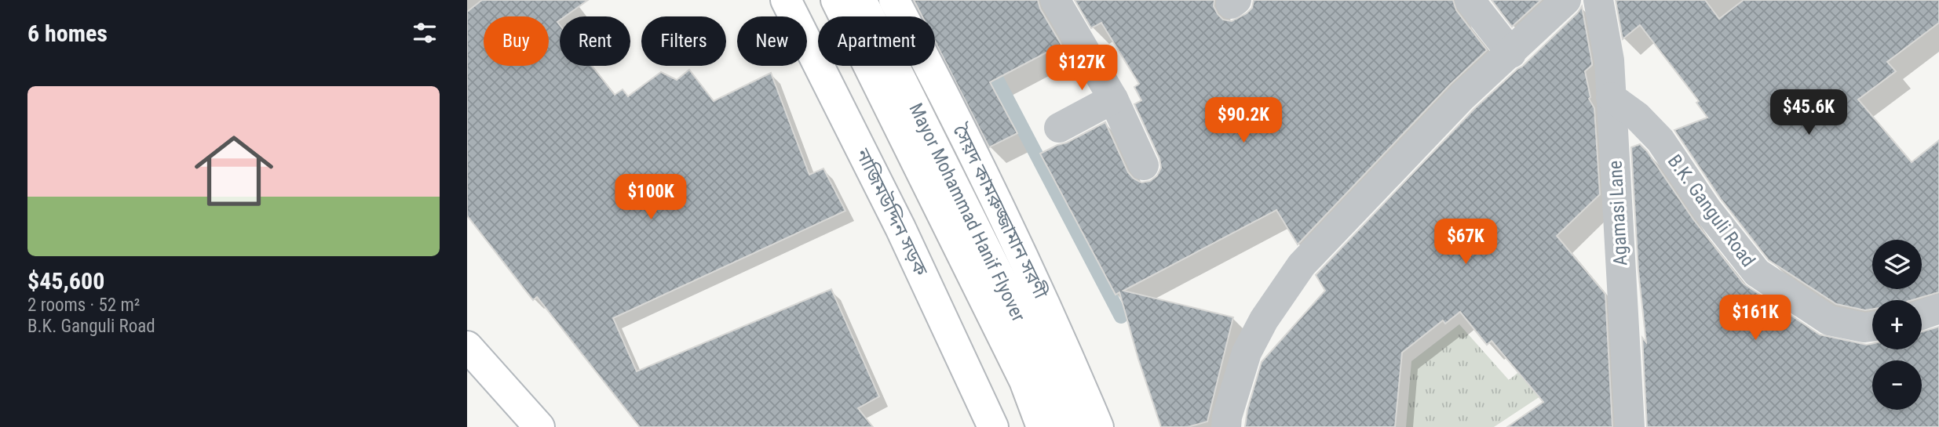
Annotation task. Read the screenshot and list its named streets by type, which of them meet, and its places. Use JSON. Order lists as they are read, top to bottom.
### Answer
{
  "streets": {
    "main road": ["সৈয়দ কামরুজ্জামান সরণী", "নাজিমউদ্দিন সড়ক", "Mayor Mohammad Hanif Flyover"],
    "street": ["B.K. Ganguli Road", "Agamasi Lane"]
  },
  "crossings": [
    ["B.K. Ganguli Road", "Agamasi Lane"]
  ],
  "page": {
    "heading": "6 homes",
    "chip": [
      "Buy",
      "Rent",
      "Filters",
      "New",
      "Apartment"
    ],
    "price": [
      "$127K",
      "$45.6K",
      "$90.2K",
      "$100K",
      "$67K",
      "$161K"
    ],
    "list": [
      {
        "name": "$45,600",
        "note": "2 rooms · 52 m² · B.K. Ganguli Road"
      }
    ],
    "map_buttons": ["+", "−"]
  }
}
